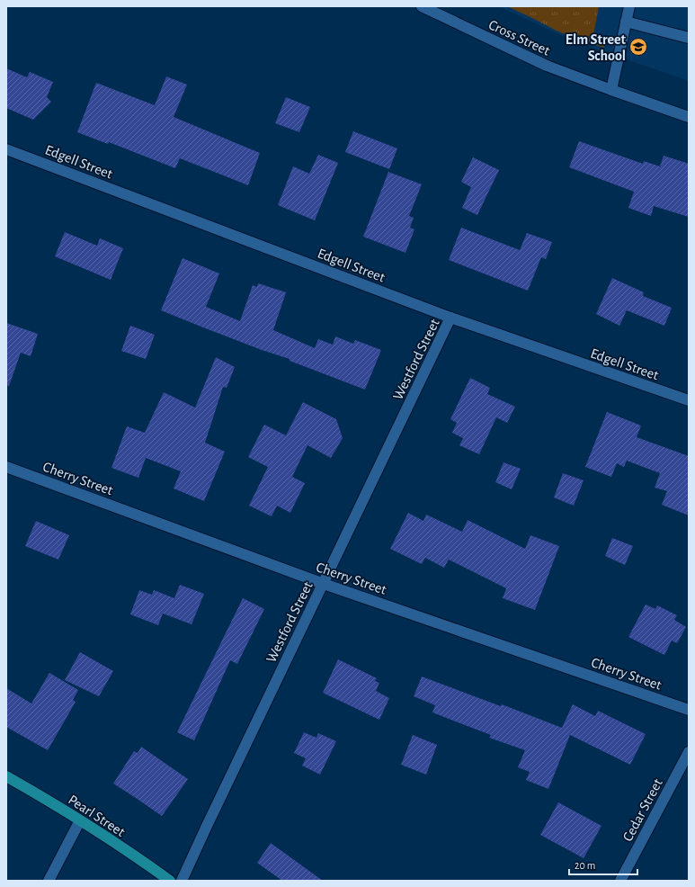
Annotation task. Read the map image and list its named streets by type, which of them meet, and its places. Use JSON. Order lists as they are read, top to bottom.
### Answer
{
  "streets": {
    "main road": ["Pearl Street"],
    "street": [
      "Cross Street",
      "Edgell Street",
      "Westford Street",
      "Cherry Street",
      "Cedar Street"
    ]
  },
  "crossings": [
    ["Edgell Street", "Westford Street"],
    ["Westford Street", "Cherry Street"]
  ],
  "places": {
    "school or university": ["Elm Street School"]
  },
  "scale_bar": "20 m"
}
